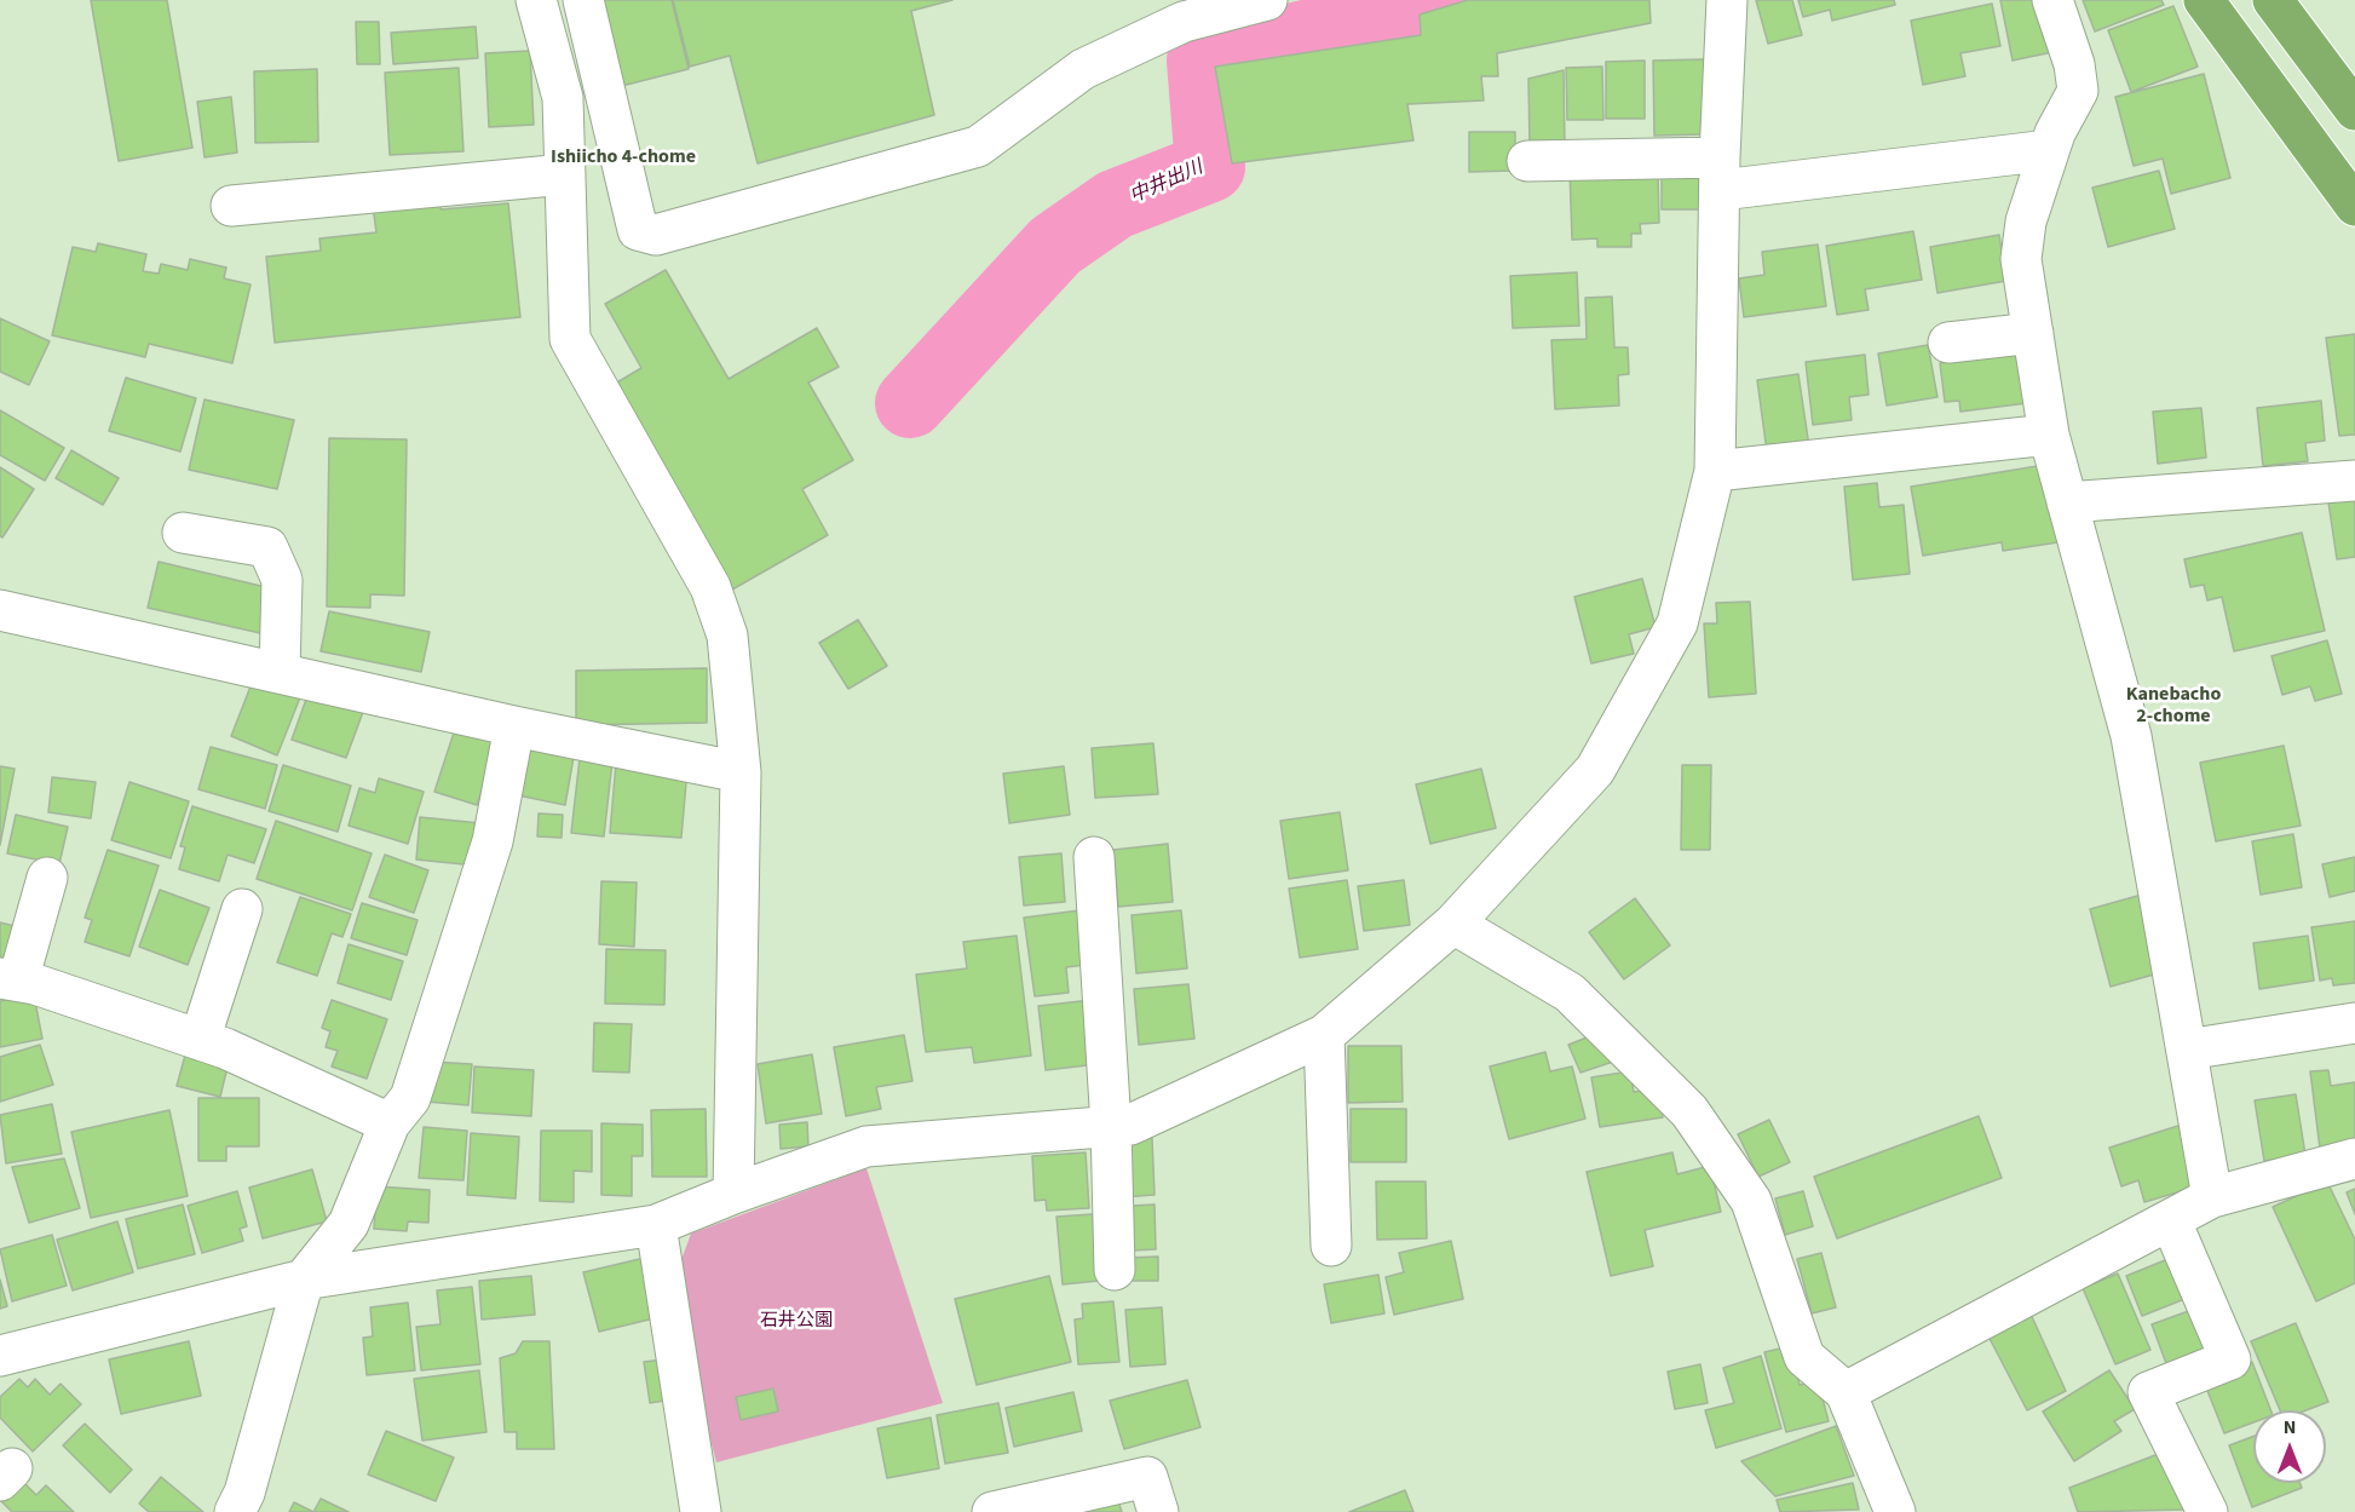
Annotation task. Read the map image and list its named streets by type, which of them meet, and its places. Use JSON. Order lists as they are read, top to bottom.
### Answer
{
  "districts": ["Ishiicho 4-chome", "Kanebacho 2-chome"],
  "water": ["中井出川"],
  "parks": ["石井公園"],
  "north": "top"
}
